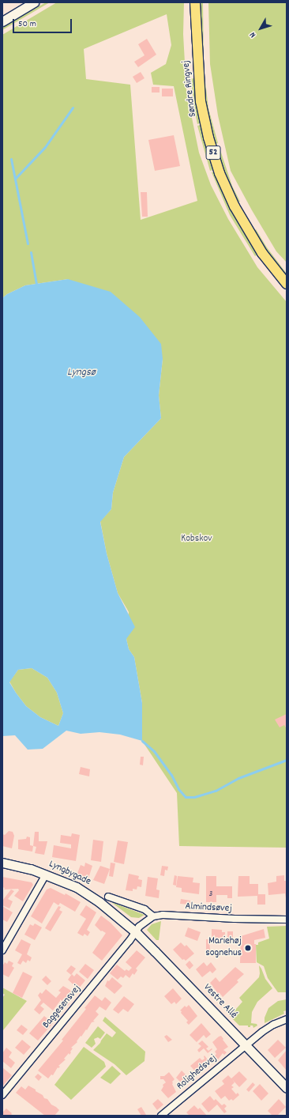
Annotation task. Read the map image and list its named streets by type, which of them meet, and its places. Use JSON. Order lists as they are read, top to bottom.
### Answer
{
  "streets": {
    "main road": ["Søndre Ringvej", "52"],
    "street": [
      "Lyngbygade",
      "Almindsøvej",
      "Vestre Allé",
      "Baggesensvej",
      "Rolighedsvej"
    ]
  },
  "crossings": [
    ["Lyngbygade", "Vestre Allé"],
    ["Lyngbygade", "Baggesensvej"],
    ["Vestre Allé", "Baggesensvej"],
    ["Vestre Allé", "Rolighedsvej"]
  ],
  "water": ["Lyngsø"],
  "parks": ["Kobskov"],
  "places": ["Mariehøj sognehus"],
  "house_numbers": ["3"],
  "scale_bar": "50 m",
  "north": "bottom left"
}
